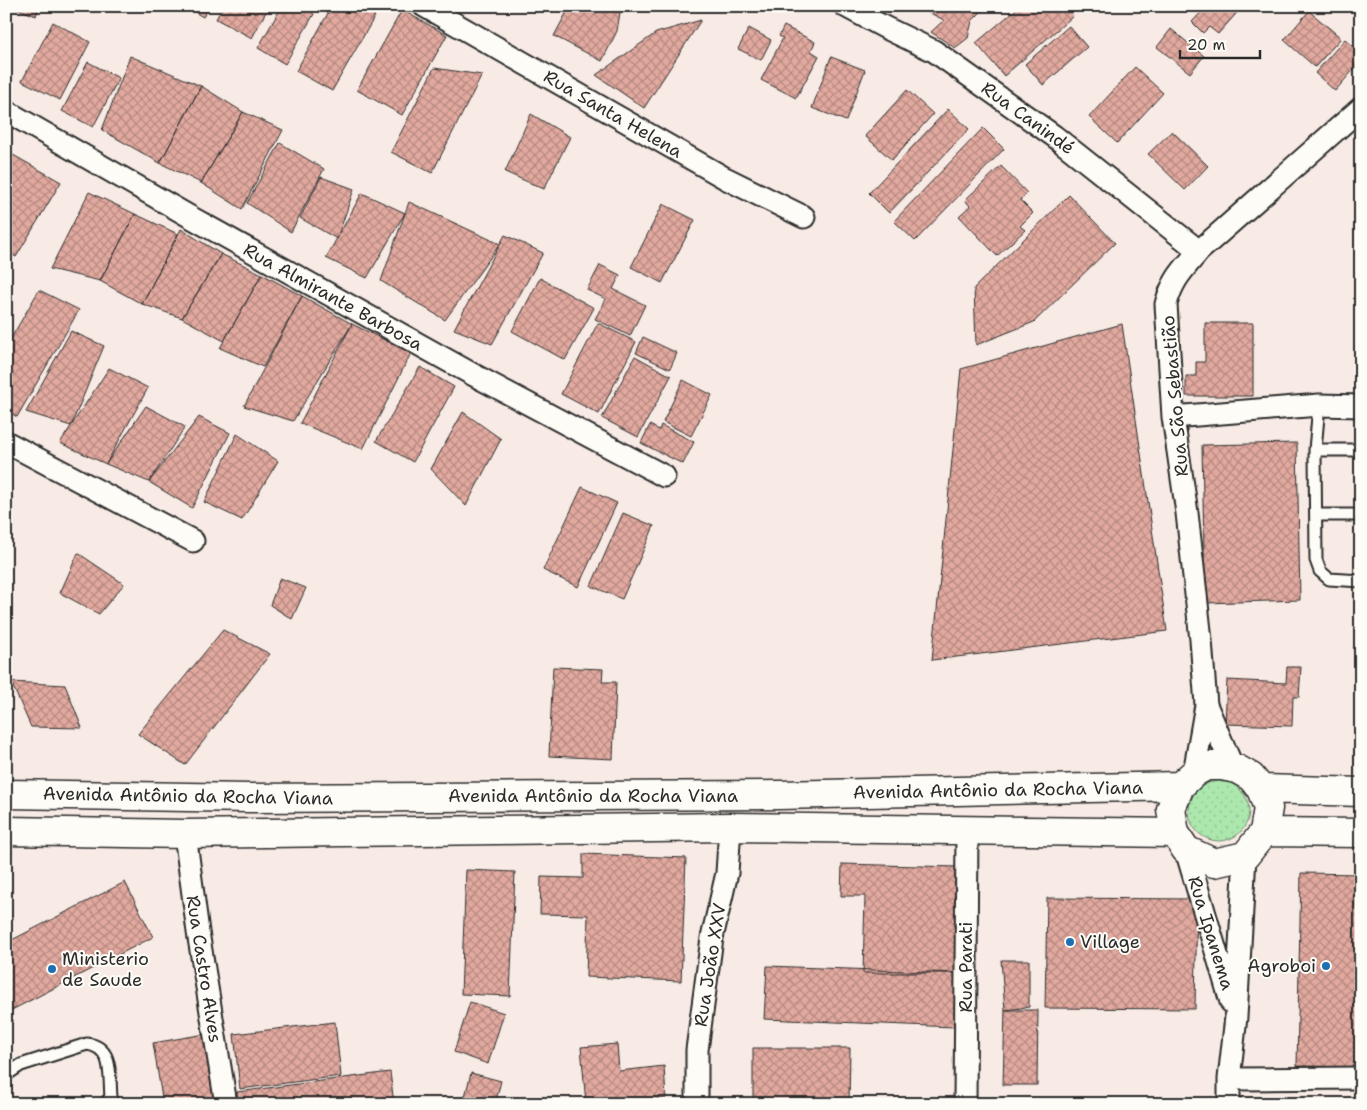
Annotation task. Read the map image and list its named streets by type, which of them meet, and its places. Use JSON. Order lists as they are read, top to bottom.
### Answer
{
  "streets": {
    "main road": ["Avenida Antônio da Rocha Viana"],
    "street": [
      "Rua Santa Helena",
      "Rua Canindé",
      "Rua Almirante Barbosa",
      "Rua São Sebastião",
      "Rua Ipanema",
      "Rua João XXV",
      "Rua Parati",
      "Rua Castro Alves"
    ]
  },
  "crossings": [
    ["Rua Canindé", "Rua São Sebastião"],
    ["Rua São Sebastião", "Avenida Antônio da Rocha Viana"],
    ["Rua São Sebastião", "Rua Ipanema"],
    ["Avenida Antônio da Rocha Viana", "Rua Ipanema"],
    ["Avenida Antônio da Rocha Viana", "Rua João XXV"],
    ["Avenida Antônio da Rocha Viana", "Rua Parati"],
    ["Avenida Antônio da Rocha Viana", "Rua Castro Alves"]
  ],
  "places": ["Village", "Agroboi", "Ministerio de Saude"],
  "scale_bar": "20 m"
}
